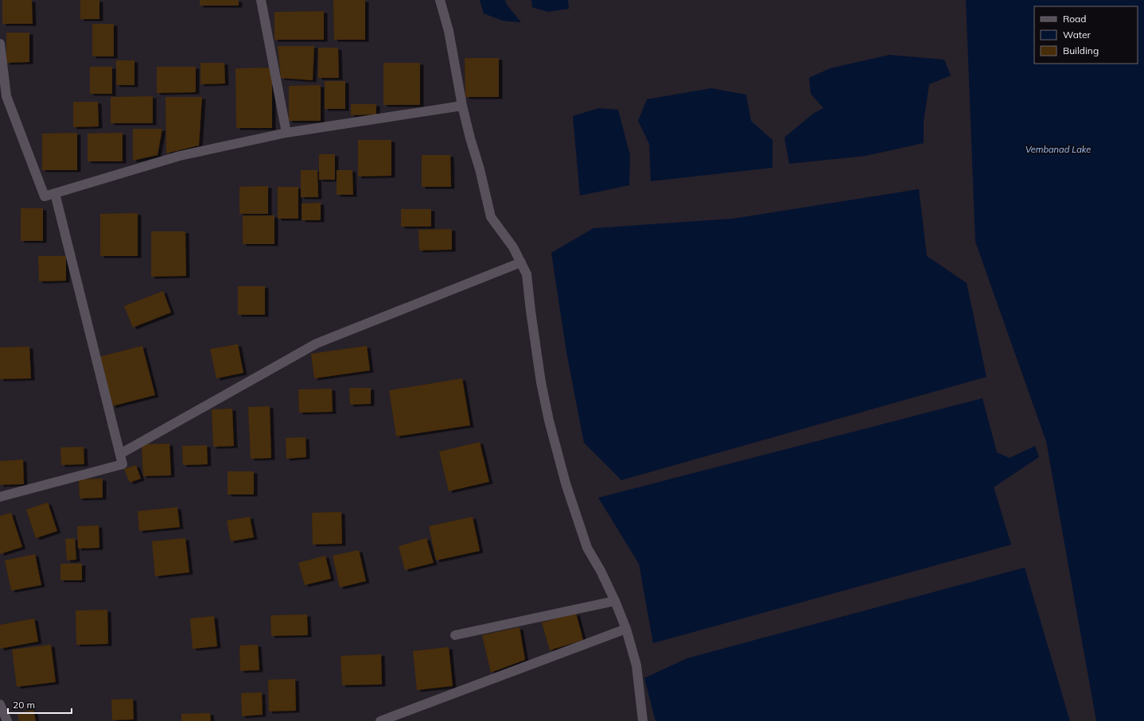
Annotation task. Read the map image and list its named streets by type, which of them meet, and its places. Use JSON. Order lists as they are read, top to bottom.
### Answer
{
  "water": ["Vembanad Lake"],
  "legend": ["Road", "Water", "Building"],
  "scale_bar": "20 m"
}
